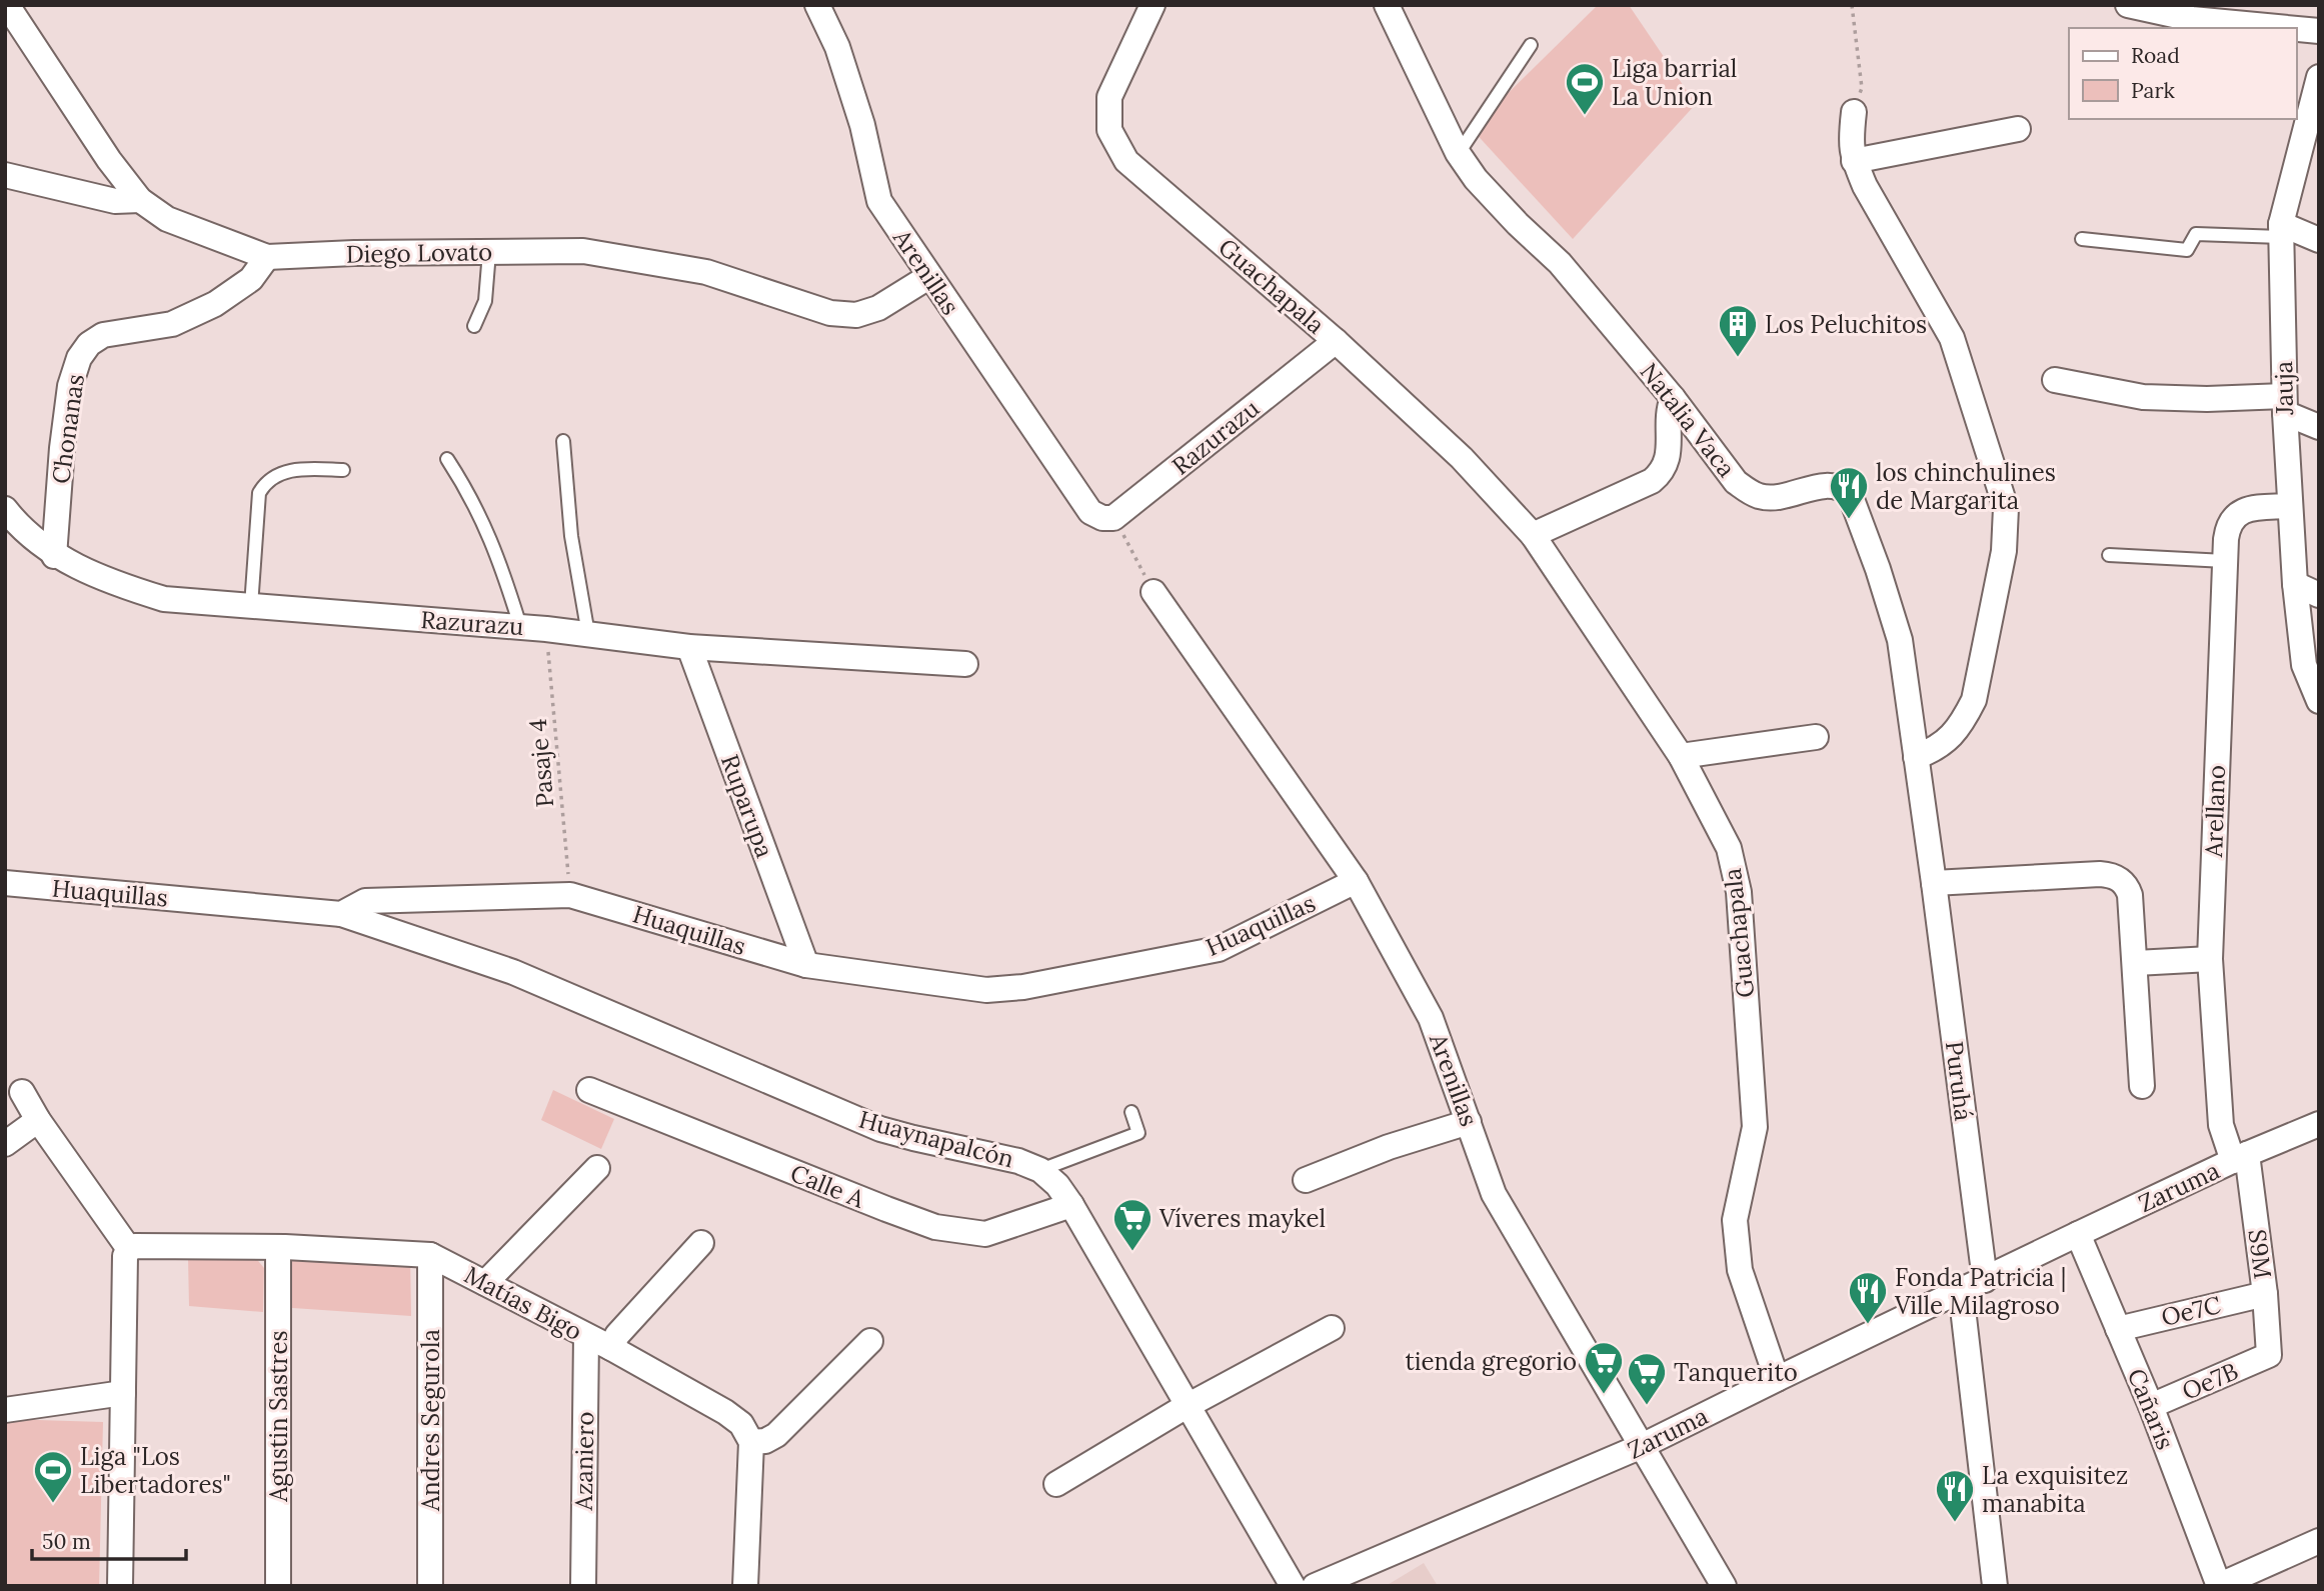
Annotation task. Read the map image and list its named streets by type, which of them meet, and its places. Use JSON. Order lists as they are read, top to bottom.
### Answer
{
  "streets": {
    "street": [
      "Diego Lovato",
      "Arenillas",
      "Guachapala",
      "Jauja",
      "Natalia Vaca",
      "Chonanas",
      "Razurazu",
      "Ruparupa",
      "Arellano",
      "Huaquillas",
      "Puruhá",
      "Huaynapalcón",
      "Calle A",
      "Zaruma",
      "S9M",
      "Matías Bigo",
      "Oe7C",
      "Oe7B",
      "Cañaris",
      "Agustin Sastres",
      "Andres Segurola",
      "Azaniero"
    ],
    "path": ["Pasaje 4"]
  },
  "crossings": [
    ["Diego Lovato", "Arenillas"],
    ["Diego Lovato", "Chonanas"],
    ["Arenillas", "Razurazu"],
    ["Arenillas", "Huaquillas"],
    ["Arenillas", "Zaruma"],
    ["Guachapala", "Razurazu"],
    ["Guachapala", "Zaruma"],
    ["Jauja", "Arellano"],
    ["Natalia Vaca", "Puruhá"],
    ["Chonanas", "Razurazu"],
    ["Razurazu", "Pasaje 4"],
    ["Razurazu", "Ruparupa"],
    ["Pasaje 4", "Huaquillas"],
    ["Ruparupa", "Huaquillas"],
    ["Arellano", "Zaruma"],
    ["Arellano", "S9M"],
    ["Huaquillas", "Huaynapalcón"],
    ["Puruhá", "Zaruma"],
    ["Huaynapalcón", "Calle A"],
    ["Zaruma", "S9M"],
    ["Zaruma", "Cañaris"],
    ["S9M", "Oe7C"],
    ["S9M", "Oe7B"],
    ["Matías Bigo", "Agustin Sastres"],
    ["Matías Bigo", "Andres Segurola"],
    ["Matías Bigo", "Azaniero"],
    ["Oe7C", "Cañaris"],
    ["Oe7B", "Cañaris"]
  ],
  "places": {
    "sports": ["Liga barrial La Union", "Liga \"Los Libertadores\""],
    "building": ["Los Peluchitos"],
    "restaurant": ["los chinchulines de Margarita", "Fonda Patricia | Ville Milagroso", "La exquisitez manabita"],
    "supermarket": ["Víveres maykel", "tienda gregorio", "Tanquerito"]
  },
  "legend": ["Road", "Park"],
  "scale_bar": "50 m"
}
